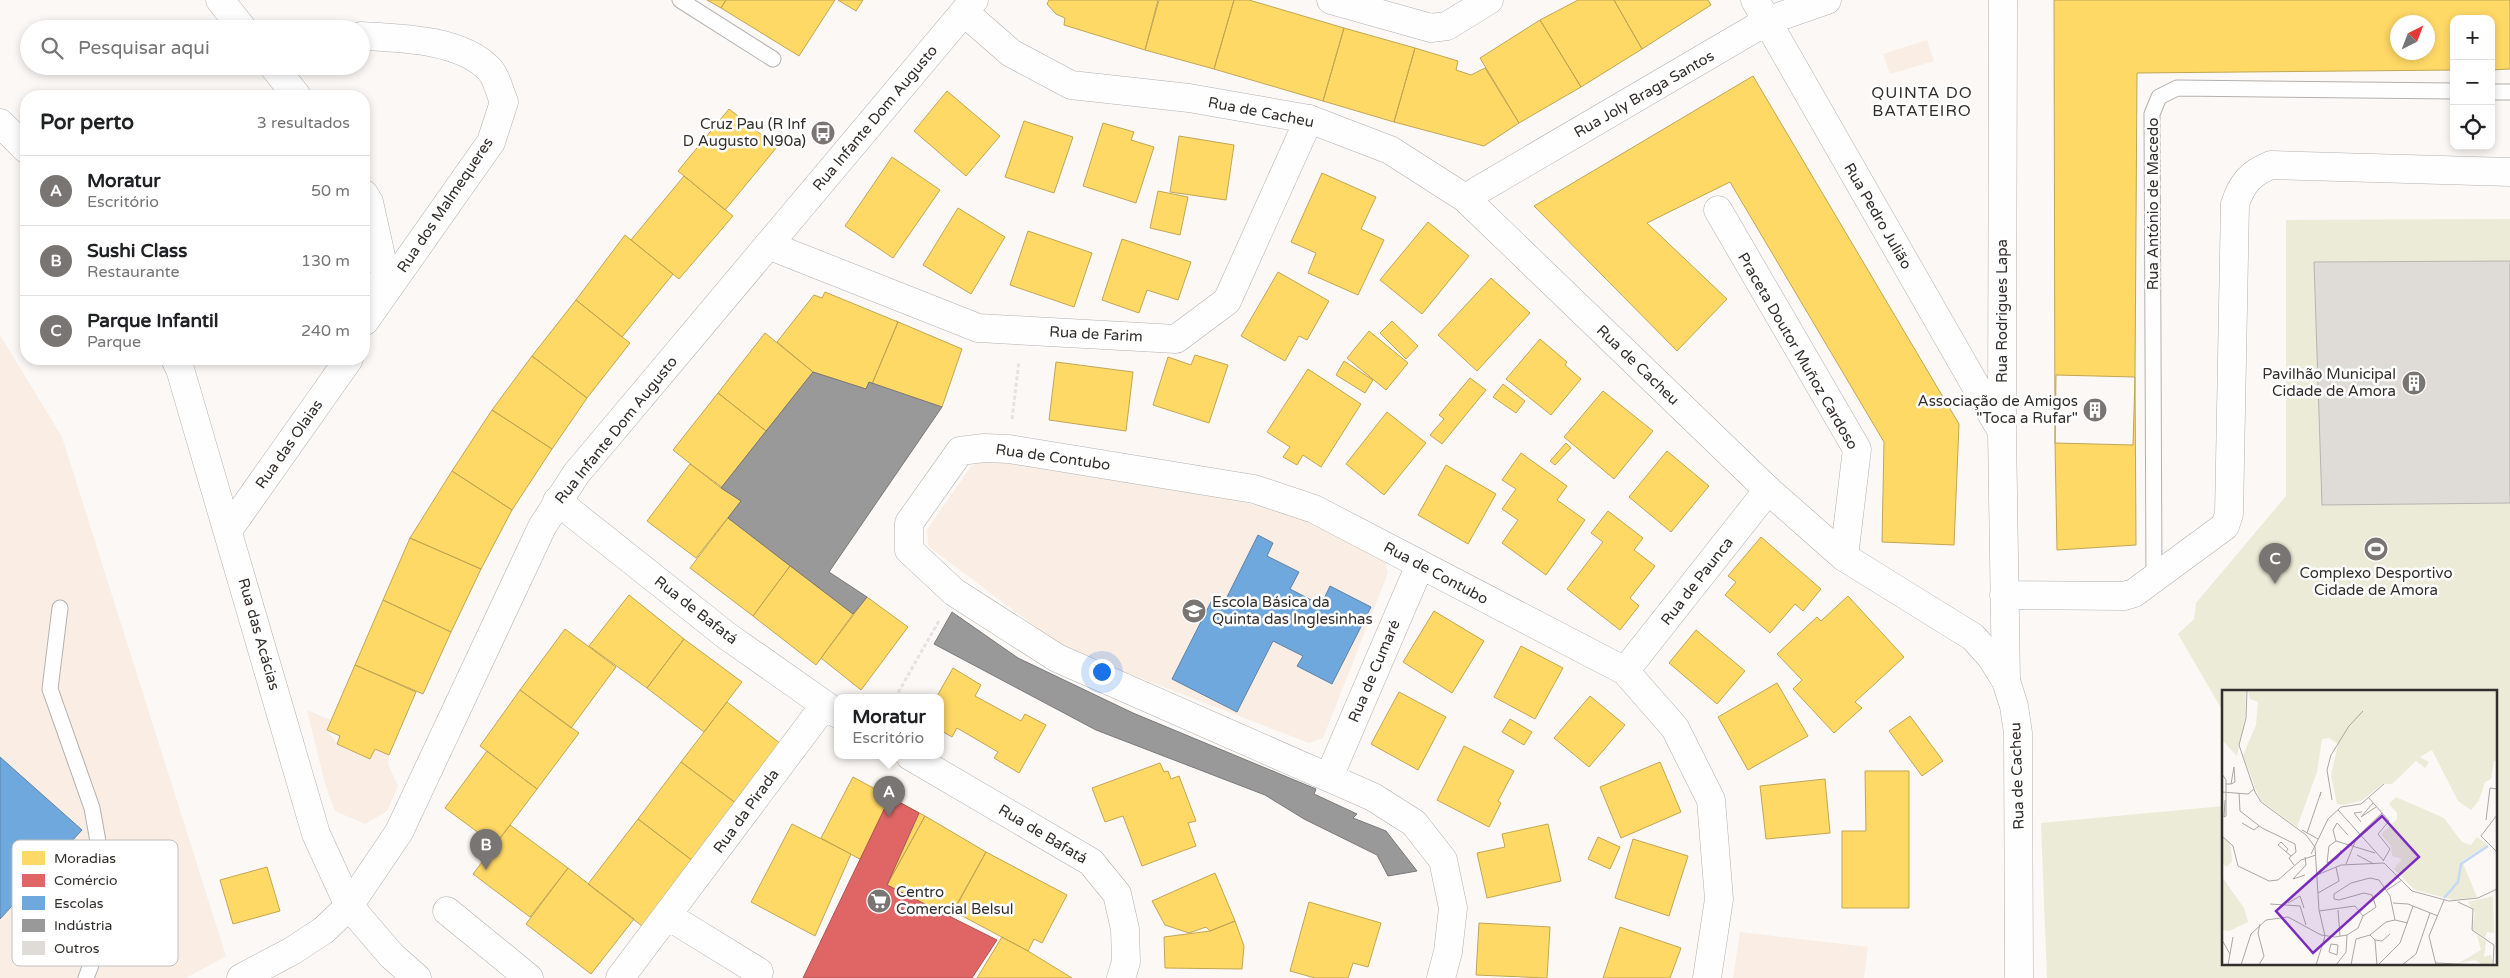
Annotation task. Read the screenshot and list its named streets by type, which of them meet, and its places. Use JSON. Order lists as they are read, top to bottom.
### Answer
{
  "streets": {
    "street": [
      "Rua Joly Braga Santos",
      "Rua de Cacheu",
      "Rua Infante Dom Augusto",
      "Rua dos Malmequeres",
      "Rua Pedro Julião",
      "Rua Rodrigues Lapa",
      "Rua de Farim",
      "Praceta Doutor Muñoz Cardoso",
      "Rua das Olaias",
      "Rua de Contubo",
      "Rua de Paunca",
      "Rua de Bafatá",
      "Rua das Acácias",
      "Rua de Cumaré",
      "Rua da Pirada"
    ],
    "lane": ["Rua António de Macedo"]
  },
  "crossings": [
    ["Rua Joly Braga Santos", "Rua de Cacheu"],
    ["Rua Joly Braga Santos", "Rua Pedro Julião"],
    ["Rua de Cacheu", "Rua Infante Dom Augusto"],
    ["Rua de Cacheu", "Rua Rodrigues Lapa"],
    ["Rua de Cacheu", "Rua de Farim"],
    ["Rua de Cacheu", "Praceta Doutor Muñoz Cardoso"],
    ["Rua de Cacheu", "Rua de Paunca"],
    ["Rua Infante Dom Augusto", "Rua de Farim"],
    ["Rua Infante Dom Augusto", "Rua de Bafatá"],
    ["Rua Infante Dom Augusto", "Rua das Acácias"],
    ["Rua Pedro Julião", "Rua Rodrigues Lapa"],
    ["Rua das Olaias", "Rua das Acácias"],
    ["Rua de Contubo", "Rua de Paunca"],
    ["Rua de Contubo", "Rua de Cumaré"],
    ["Rua de Bafatá", "Rua da Pirada"]
  ],
  "districts": ["QUINTA DO BATATEIRO"],
  "places": {
    "bus stop": ["Cruz Pau (R Inf D Augusto N90a)"],
    "building": ["Pavilhão Municipal Cidade de Amora", "Associação de Amigos \"Toca a Rufar\""],
    "sports": ["Complexo Desportivo Cidade de Amora"],
    "school or university": ["Escola Básica da Quinta das Inglesinhas"],
    "supermarket": ["Centro Comercial Belsul"]
  },
  "legend": [
    "Moradias",
    "Comércio",
    "Escolas",
    "Indústria",
    "Outros"
  ],
  "north": "top right",
  "page": {
    "map_buttons": ["+", "−"],
    "search": "Pesquisar aqui",
    "heading": ["Por perto", "3 resultados"],
    "list": [
      {
        "mark": "A",
        "name": "Moratur",
        "note": "Escritório",
        "value": "50 m"
      },
      {
        "mark": "B",
        "name": "Sushi Class",
        "note": "Restaurante",
        "value": "130 m"
      },
      {
        "mark": "C",
        "name": "Parque Infantil",
        "note": "Parque",
        "value": "240 m"
      }
    ],
    "pins": ["C", "A", "B"],
    "popup": ["Moratur", "Escritório"]
  }
}
